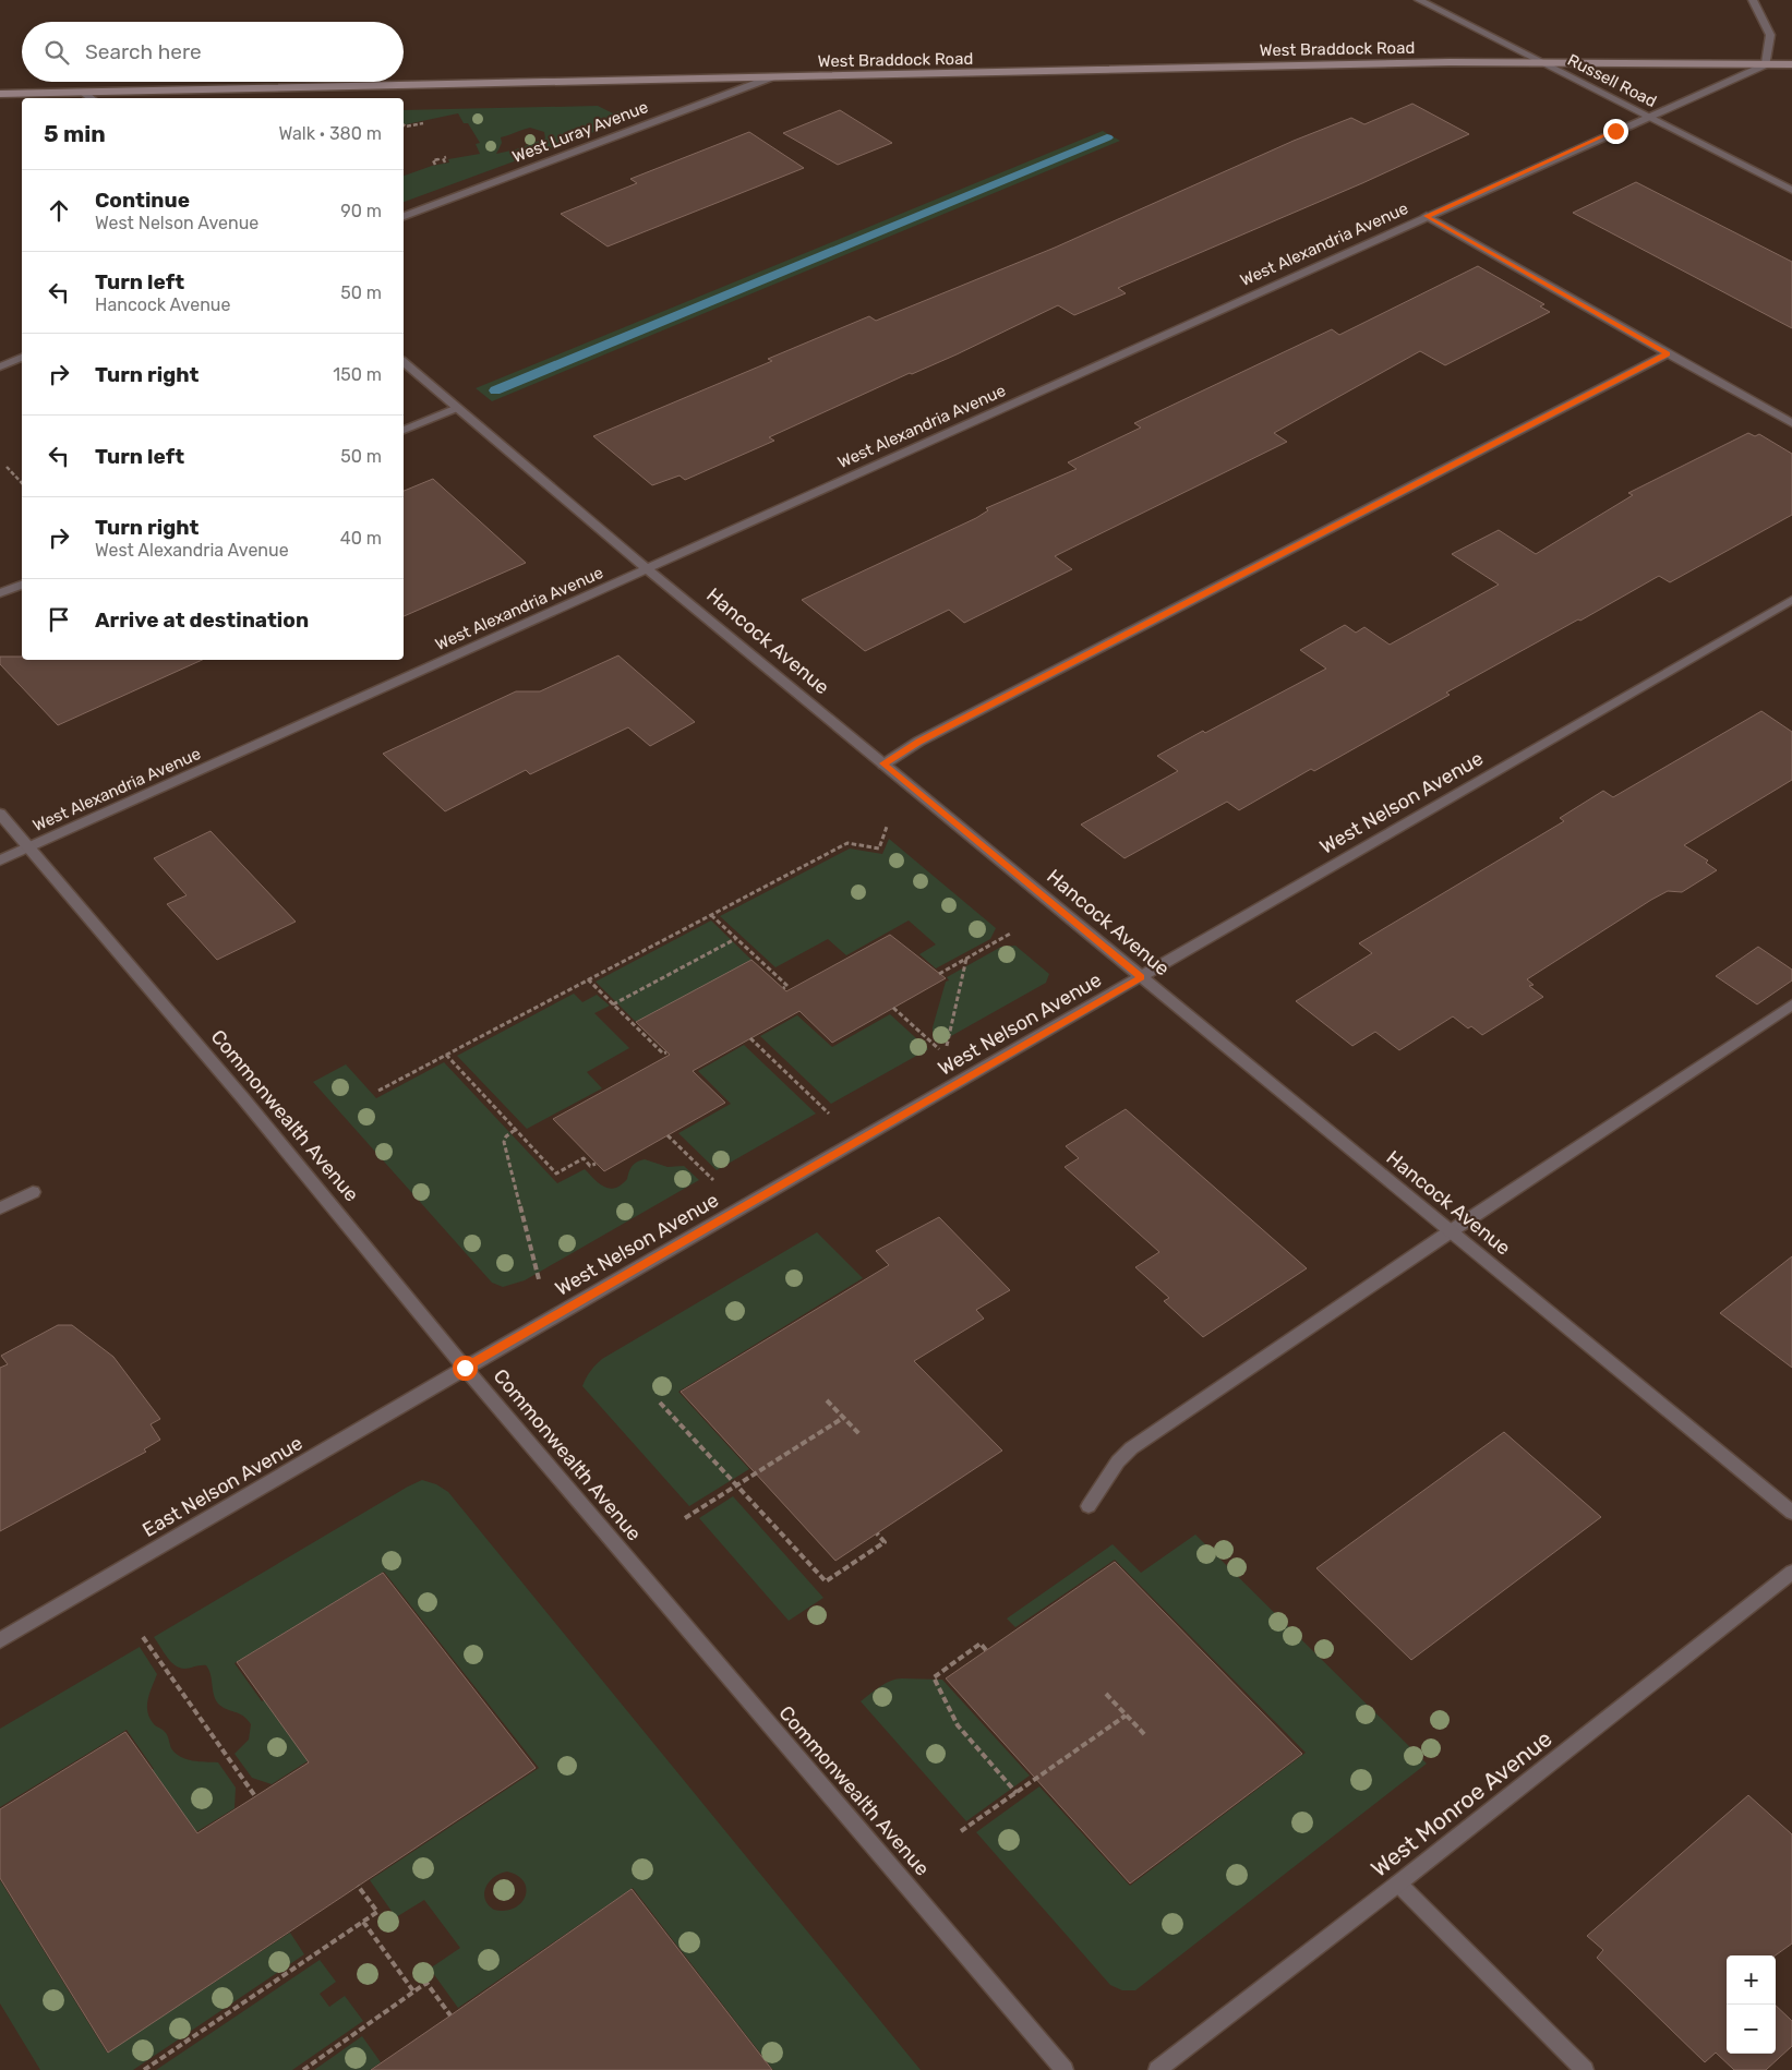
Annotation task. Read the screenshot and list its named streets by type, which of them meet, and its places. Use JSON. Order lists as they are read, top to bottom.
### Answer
{
  "streets": {
    "main road": ["West Braddock Road"],
    "street": [
      "Russell Road",
      "West Luray Avenue",
      "West Alexandria Avenue",
      "Hancock Avenue",
      "West Nelson Avenue",
      "Commonwealth Avenue",
      "East Nelson Avenue",
      "West Monroe Avenue"
    ]
  },
  "crossings": [
    ["West Braddock Road", "Russell Road"],
    ["West Braddock Road", "West Luray Avenue"],
    ["West Braddock Road", "West Alexandria Avenue"],
    ["Russell Road", "West Alexandria Avenue"],
    ["West Alexandria Avenue", "Hancock Avenue"],
    ["West Alexandria Avenue", "Commonwealth Avenue"],
    ["Hancock Avenue", "West Nelson Avenue"],
    ["West Nelson Avenue", "Commonwealth Avenue"],
    ["West Nelson Avenue", "East Nelson Avenue"],
    ["Commonwealth Avenue", "East Nelson Avenue"]
  ],
  "page": {
    "search": "Search here",
    "heading": ["5 min", "Walk · 380 m"],
    "list": [
      ["Continue", "West Nelson Avenue", "90 m"],
      ["Turn left", "Hancock Avenue", "50 m"],
      ["Turn right", "150 m"],
      ["Turn left", "50 m"],
      ["Turn right", "West Alexandria Avenue", "40 m"],
      "Arrive at destination"
    ],
    "map_buttons": ["+", "−"]
  }
}
